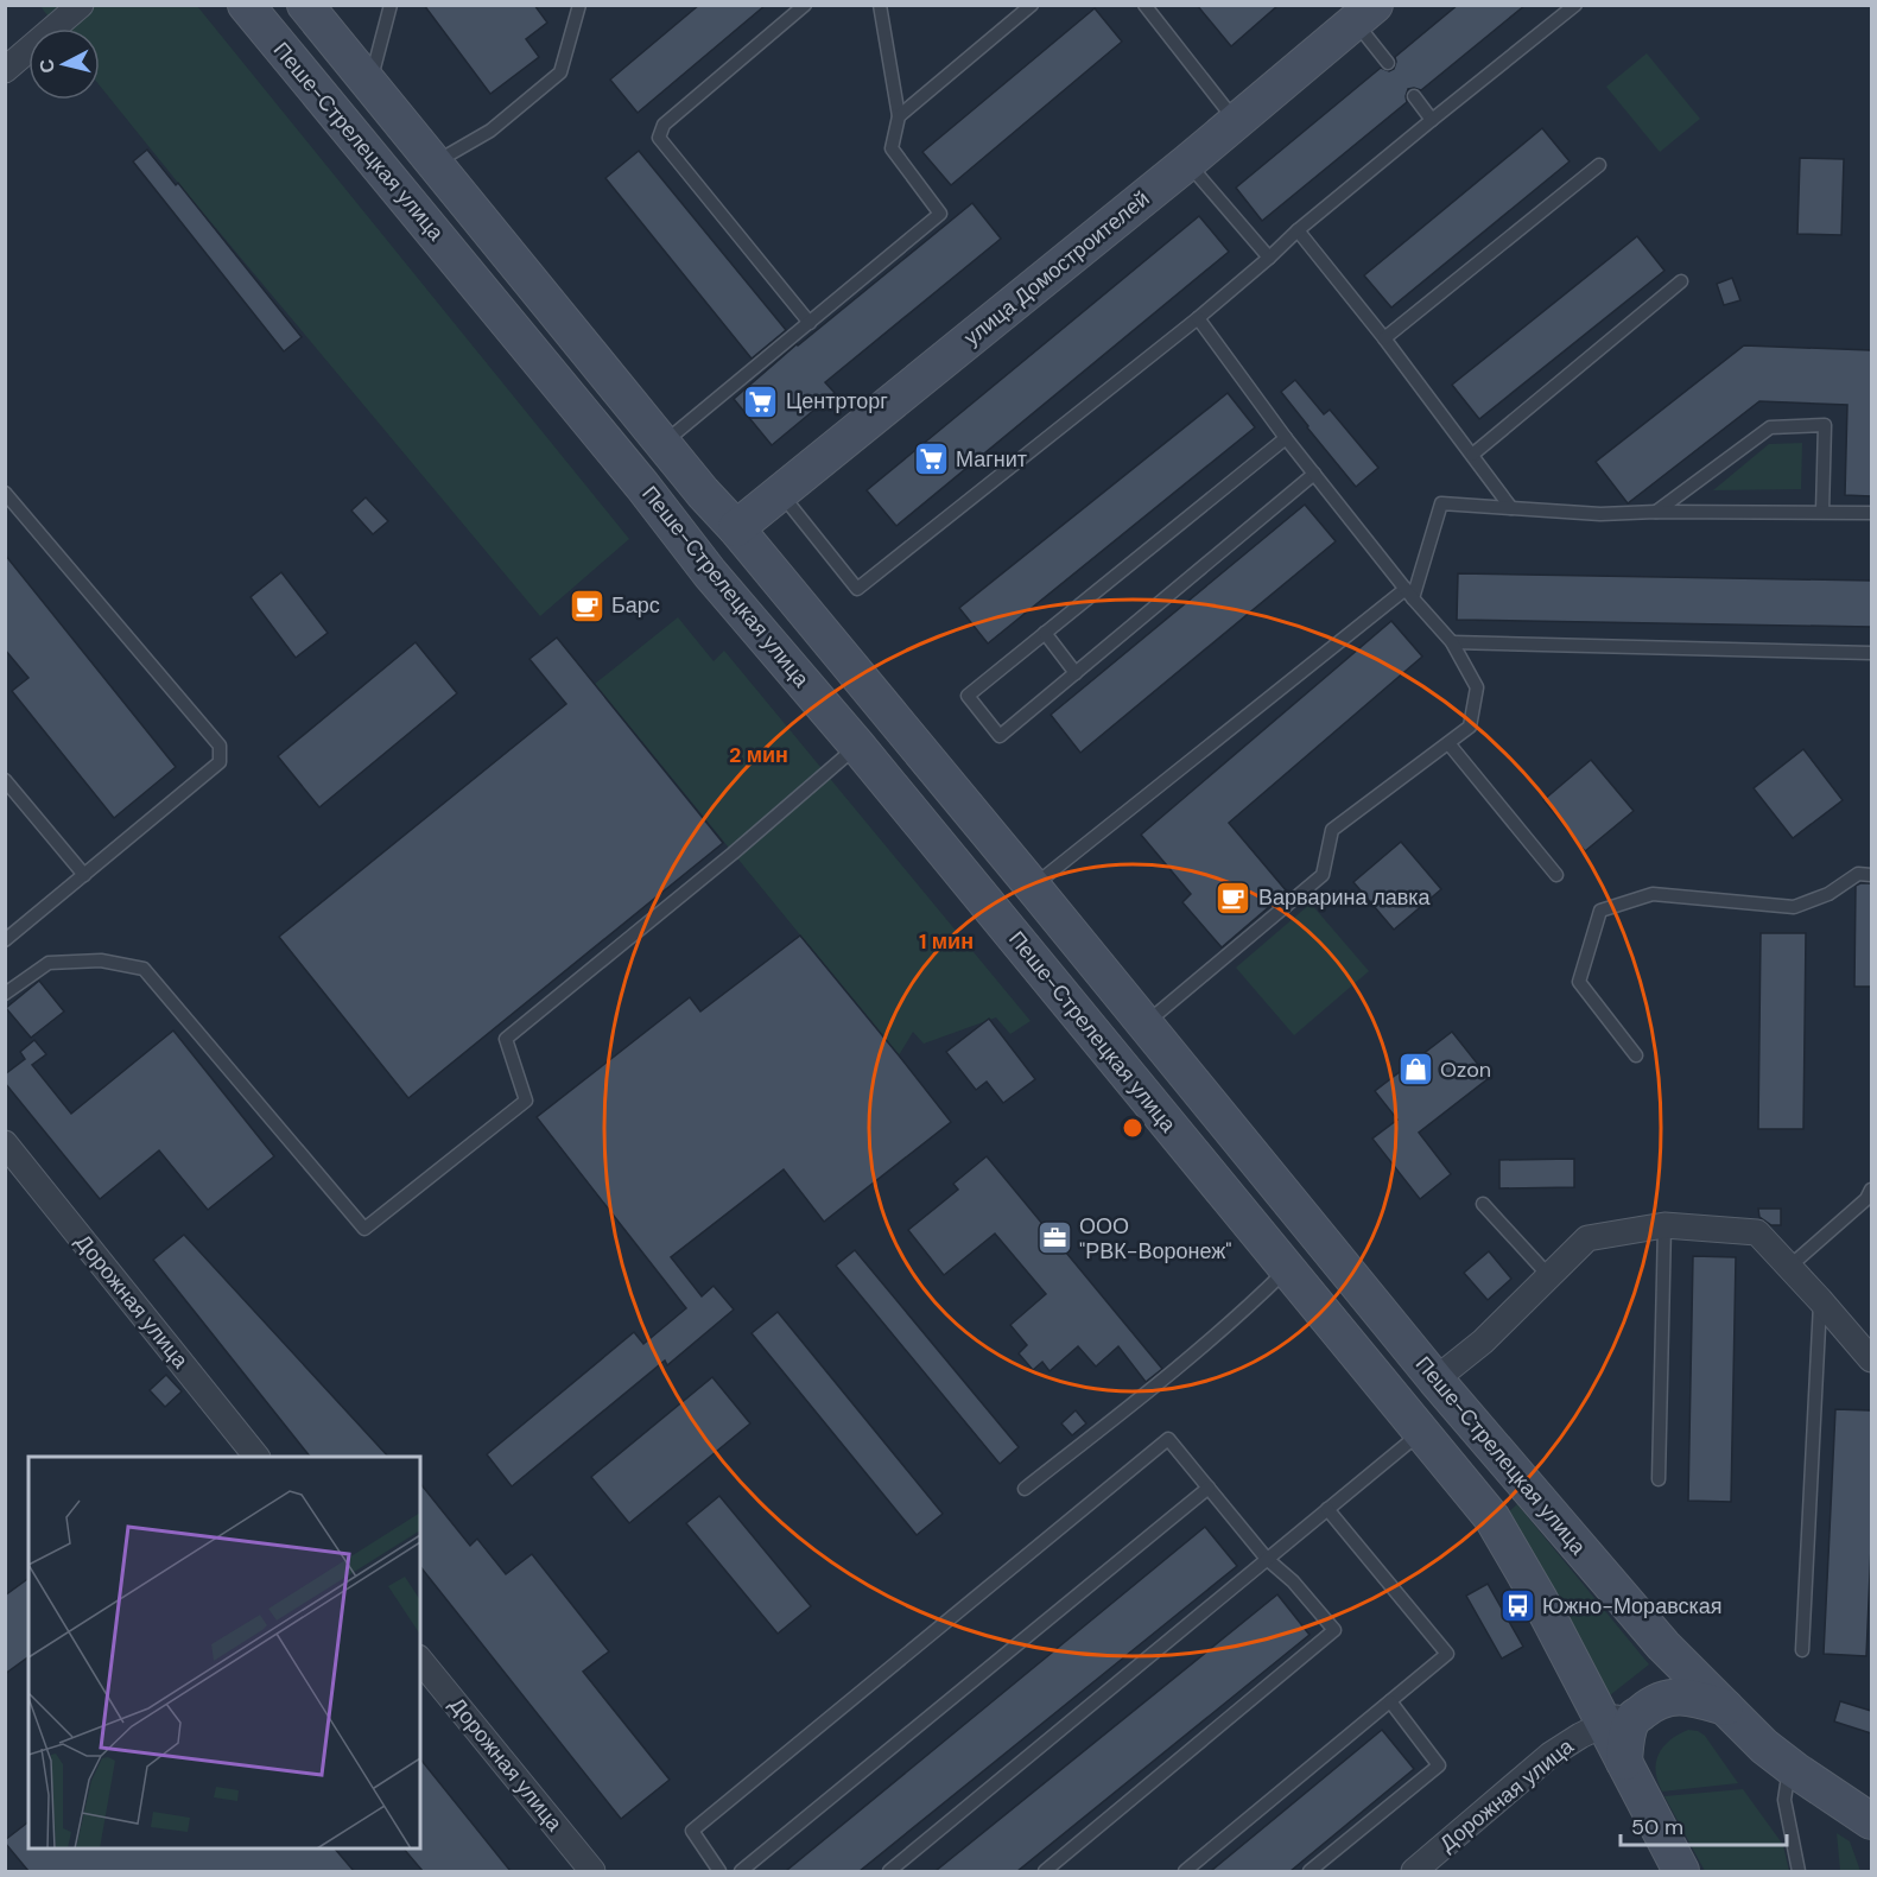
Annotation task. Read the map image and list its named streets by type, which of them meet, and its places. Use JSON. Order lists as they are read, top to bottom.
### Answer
{
  "streets": {
    "main road": ["Пеше-Стрелецкая улица", "улица Домостроителей"],
    "street": ["Дорожная улица"]
  },
  "crossings": [
    ["Пеше-Стрелецкая улица", "улица Домостроителей"],
    ["Пеше-Стрелецкая улица", "Дорожная улица"]
  ],
  "places": {
    "supermarket": ["Центрторг", "Магнит"],
    "cafe": ["Барс", "Варварина лавка"],
    "shop": ["Ozon"],
    "office": ["ООО \"РВК-Воронеж\""],
    "bus stop": ["Южно-Моравская"]
  },
  "scale_bar": "50 m",
  "north": "left",
  "rings": ["2 мин", "1 мин"]
}
